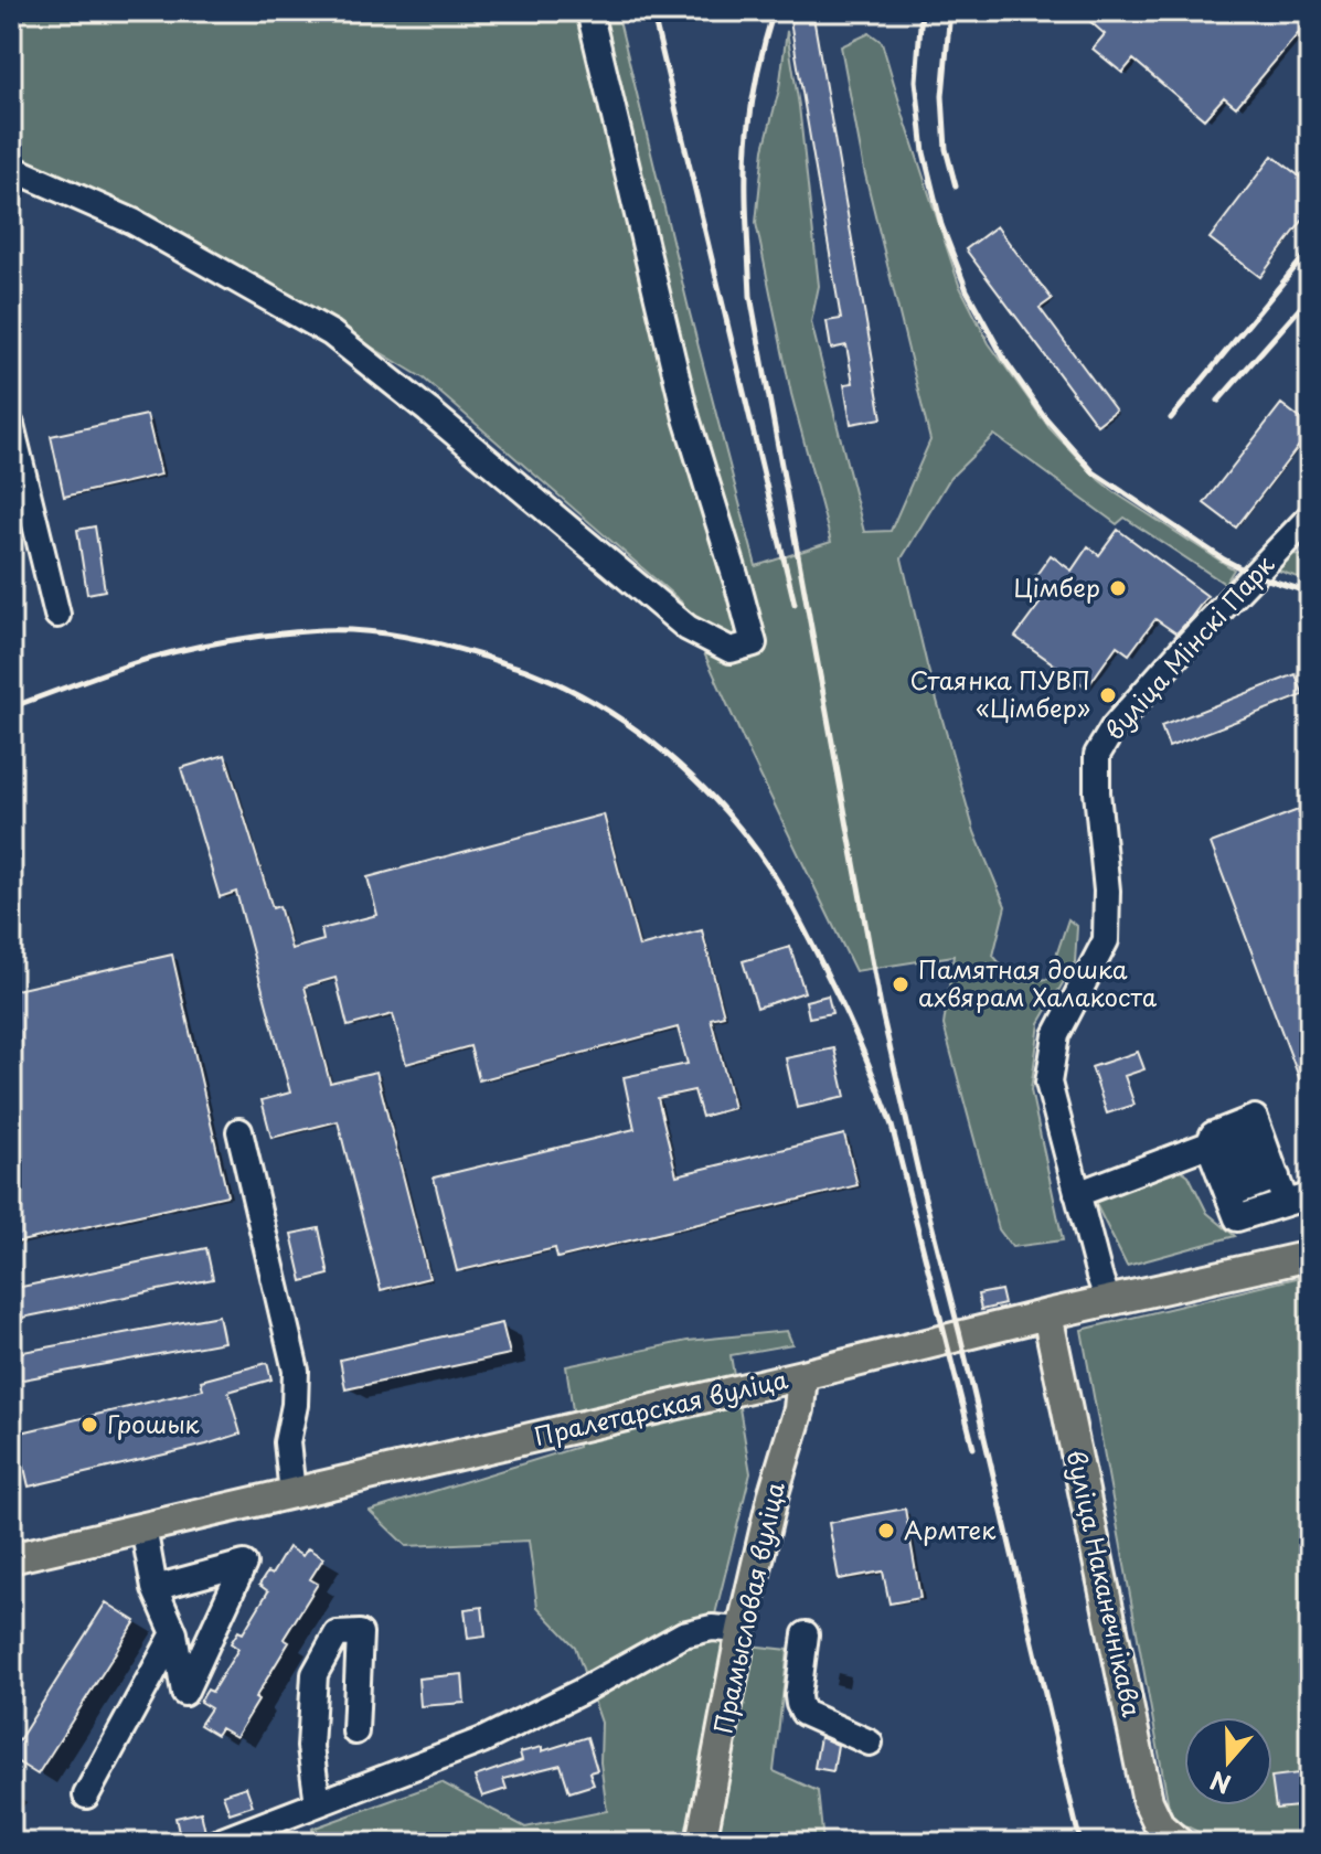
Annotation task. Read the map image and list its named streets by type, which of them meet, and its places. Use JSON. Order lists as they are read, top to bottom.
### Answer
{
  "streets": {
    "main road": ["Пралетарская вуліца", "вуліца Наканечнікава", "Прамысловая вуліца"],
    "street": ["вуліца Мінскі Парк"]
  },
  "crossings": [
    ["вуліца Мінскі Парк", "Пралетарская вуліца"],
    ["Пралетарская вуліца", "вуліца Наканечнікава"],
    ["Пралетарская вуліца", "Прамысловая вуліца"]
  ],
  "places": [
    "Цімбер",
    "Стаянка ПУВП «Цімбер»",
    "Памятная дошка ахвярам Халакоста",
    "Грошык",
    "Армтек"
  ],
  "north": "bottom"
}
